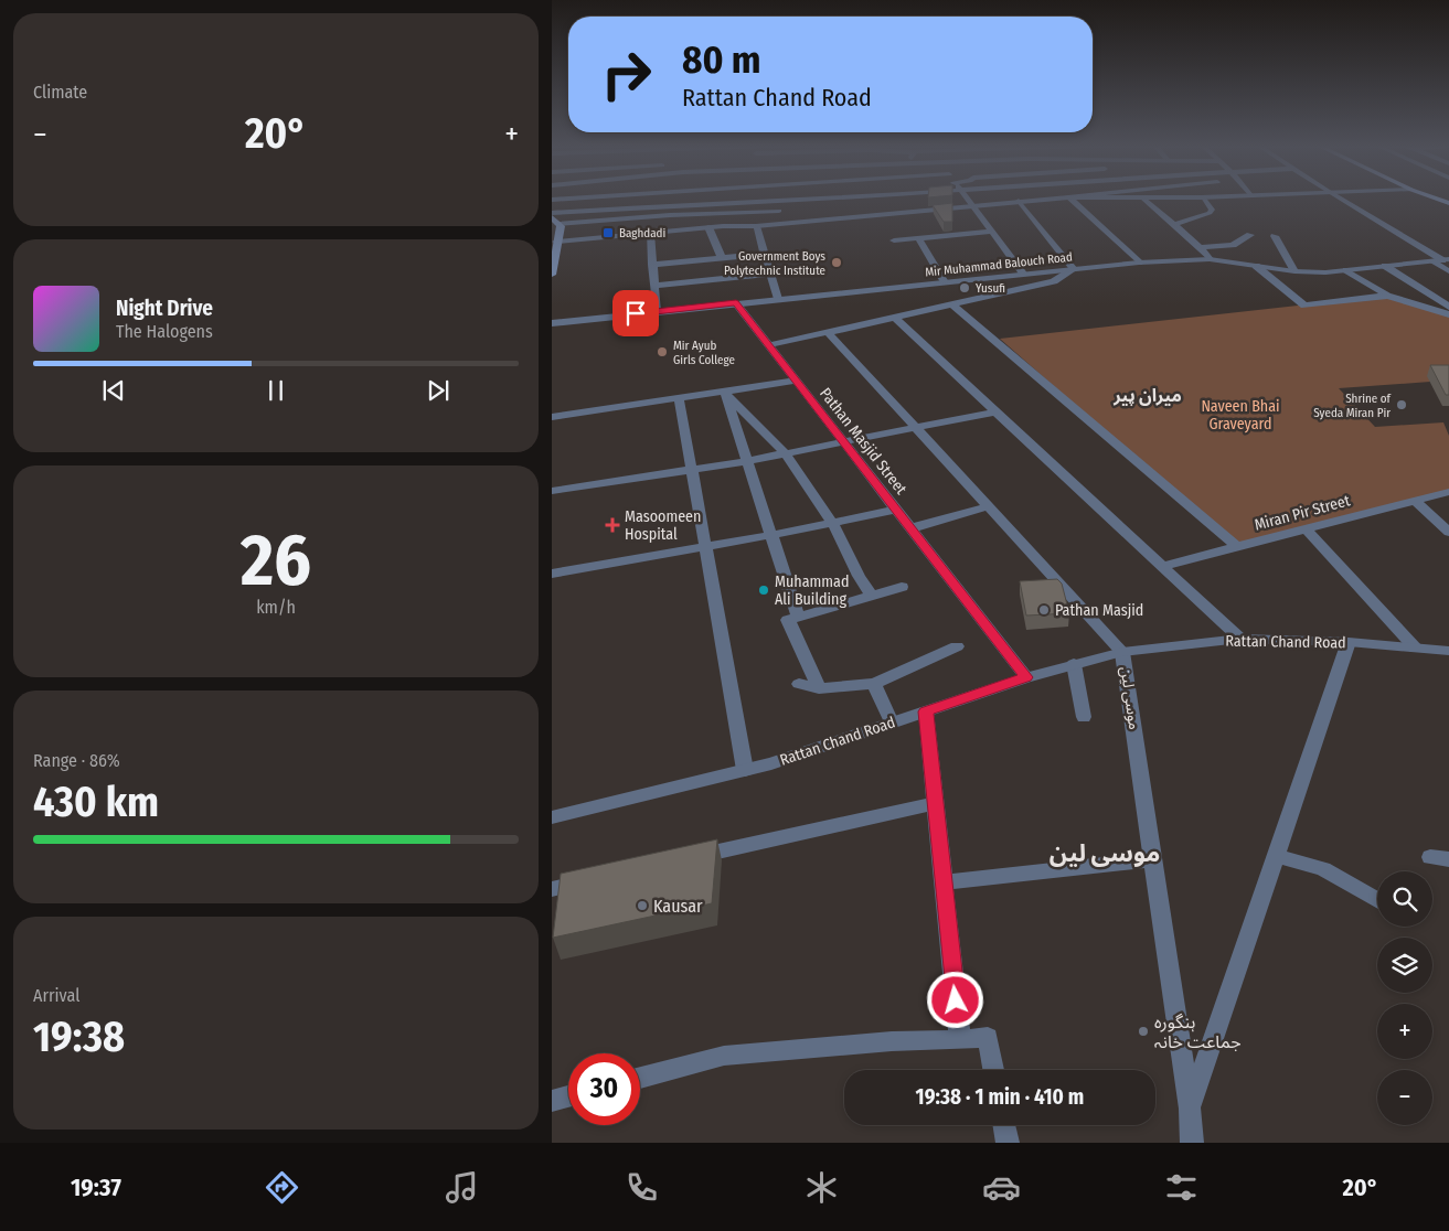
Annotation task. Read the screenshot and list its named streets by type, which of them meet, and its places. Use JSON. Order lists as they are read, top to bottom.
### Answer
{
  "streets": {
    "street": [
      "Mir Muhammad Balouch Road",
      "Pathan Masjid Street",
      "Miran Pir Street",
      "Rattan Chand Road",
      "موسی لین"
    ]
  },
  "crossings": [
    ["Mir Muhammad Balouch Road", "Pathan Masjid Street"],
    ["Pathan Masjid Street", "Rattan Chand Road"],
    ["Rattan Chand Road", "موسی لین"]
  ],
  "districts": ["میران پیر", "موسی لین"],
  "parks": ["Naveen Bhai Graveyard"],
  "places": {
    "transit": ["Baghdadi"],
    "other": [
      "Government Boys Polytechnic Institute",
      "Yusufi",
      "Mir Ayub Girls College",
      "Shrine of Syeda Miran Pir",
      "Muhammad Ali Building",
      "Pathan Masjid",
      "Kausar",
      "ہنگورہ جماعت خانہ"
    ],
    "health": ["Masoomeen Hospital"]
  },
  "page": {
    "tile": [
      "Climate",
      ["26", "km/h"],
      ["Range · 86%", "430 km"],
      ["Arrival", "19:38"]
    ],
    "turn": ["80 m", "Rattan Chand Road"],
    "heat": ["−", "20°", "+"],
    "song": ["Night Drive", "The Halogens"],
    "map_buttons": ["+", "−"],
    "limit": "30",
    "trip": "19:38 · 1 min · 410 m",
    "tabs": ["19:37", "20°"]
  }
}
